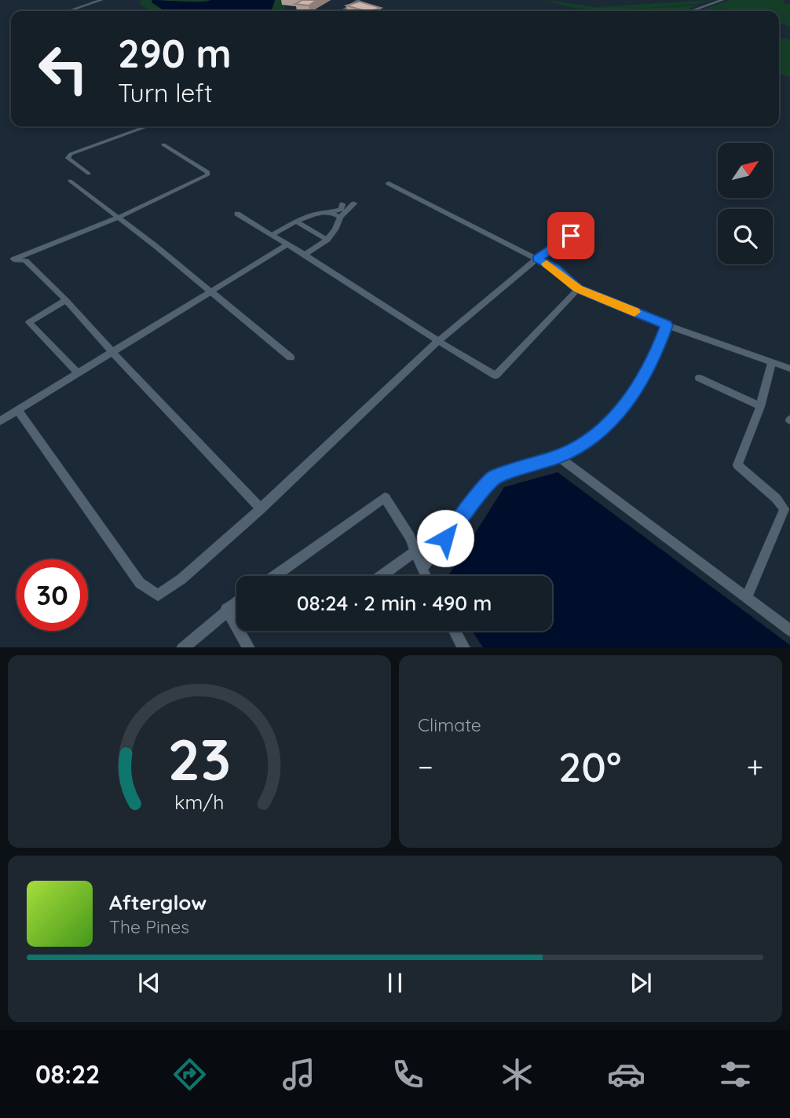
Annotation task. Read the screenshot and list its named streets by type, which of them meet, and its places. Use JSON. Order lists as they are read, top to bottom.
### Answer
{
  "north": "top right",
  "page": {
    "turn": ["290 m", "Turn left"],
    "limit": "30",
    "trip": "08:24 · 2 min · 490 m",
    "tile": "Climate",
    "heat": ["−", "20°", "+"],
    "song": ["Afterglow", "The Pines"],
    "tabs": "08:22",
    "gauge": ["23", "km/h"]
  }
}
